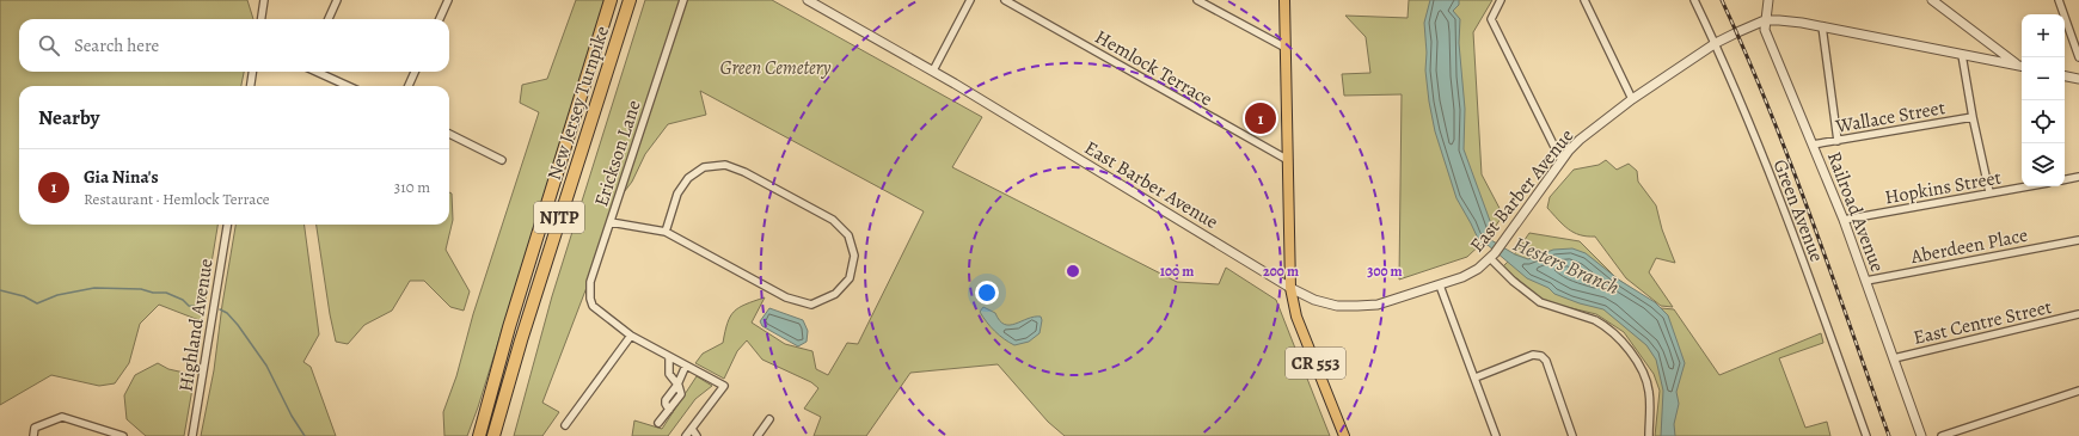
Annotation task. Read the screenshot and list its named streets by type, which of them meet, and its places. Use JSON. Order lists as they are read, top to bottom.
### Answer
{
  "streets": {
    "highway": ["New Jersey Turnpike", "NJTP"],
    "main road": ["CR 553"],
    "street": [
      "Hemlock Terrace",
      "Wallace Street",
      "Erickson Lane",
      "East Barber Avenue",
      "Hopkins Street",
      "Green Avenue",
      "Railroad Avenue",
      "Aberdeen Place",
      "East Centre Street",
      "Highland Avenue"
    ]
  },
  "crossings": [
    ["Hemlock Terrace", "CR 553"],
    ["Wallace Street", "Railroad Avenue"],
    ["East Barber Avenue", "Green Avenue"],
    ["East Barber Avenue", "Railroad Avenue"],
    ["East Barber Avenue", "CR 553"],
    ["Hopkins Street", "Railroad Avenue"],
    ["Railroad Avenue", "Aberdeen Place"],
    ["Railroad Avenue", "East Centre Street"]
  ],
  "water": ["Hesters Branch"],
  "parks": ["Green Cemetery"],
  "page": {
    "map_buttons": ["+", "−"],
    "search": "Search here",
    "heading": "Nearby",
    "pins": "1",
    "list": [
      {
        "mark": "1",
        "name": "Gia Nina's",
        "note": "Restaurant · Hemlock Terrace",
        "value": "310 m"
      }
    ]
  },
  "rings": ["100 m", "200 m", "300 m"]
}
